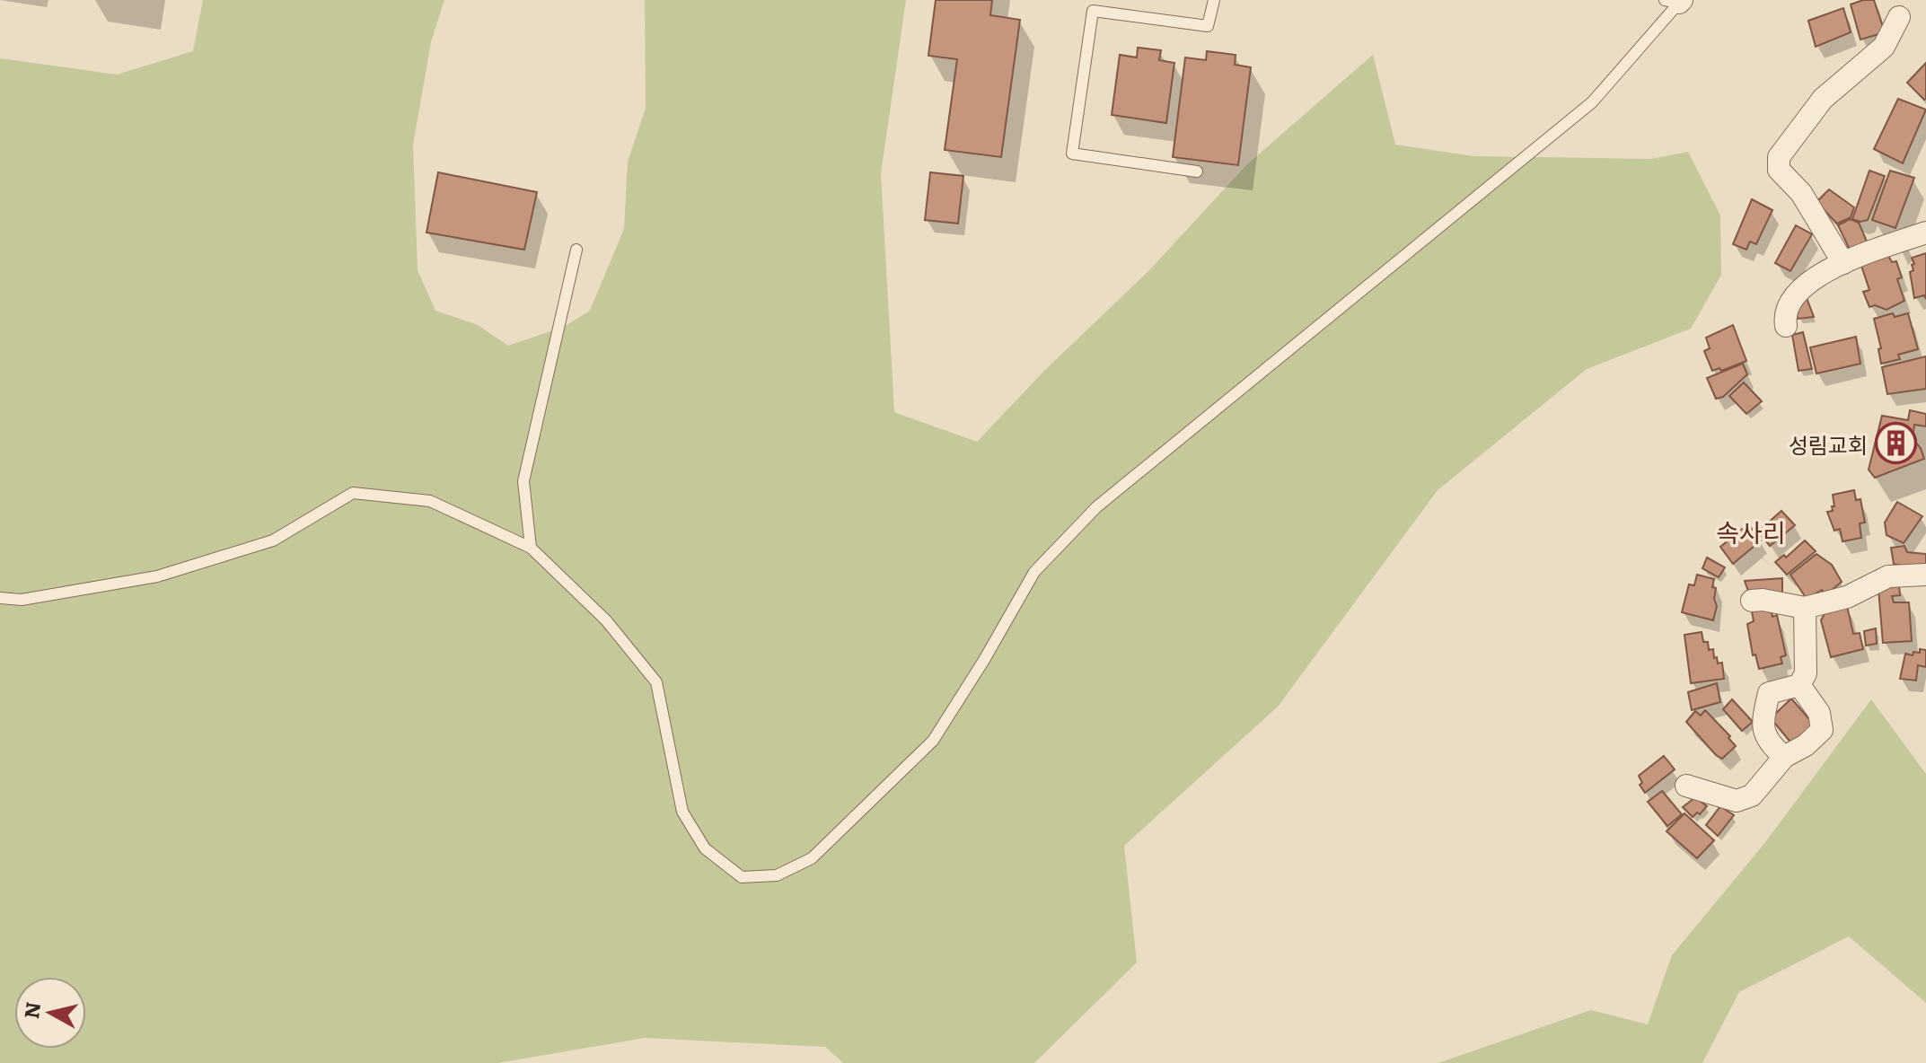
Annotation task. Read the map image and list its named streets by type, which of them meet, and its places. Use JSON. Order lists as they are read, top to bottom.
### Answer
{
  "districts": ["속사리"],
  "places": {
    "building": ["성림교회"]
  },
  "north": "left"
}
